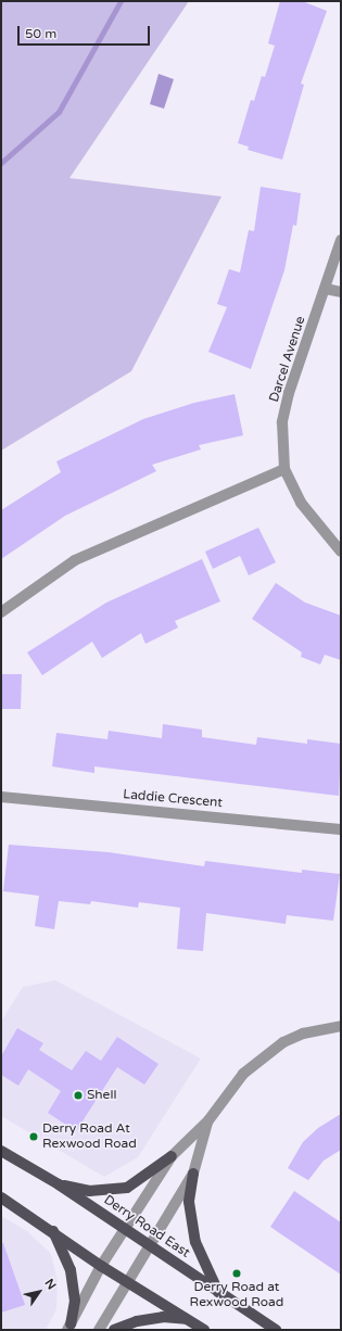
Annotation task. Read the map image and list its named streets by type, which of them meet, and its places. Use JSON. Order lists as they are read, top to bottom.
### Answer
{
  "streets": {
    "main road": ["Derry Road East"],
    "street": ["Darcel Avenue", "Laddie Crescent"]
  },
  "places": ["Shell", "Derry Road At Rexwood Road", "Derry Road at Rexwood Road"],
  "scale_bar": "50 m",
  "north": "top right"
}
